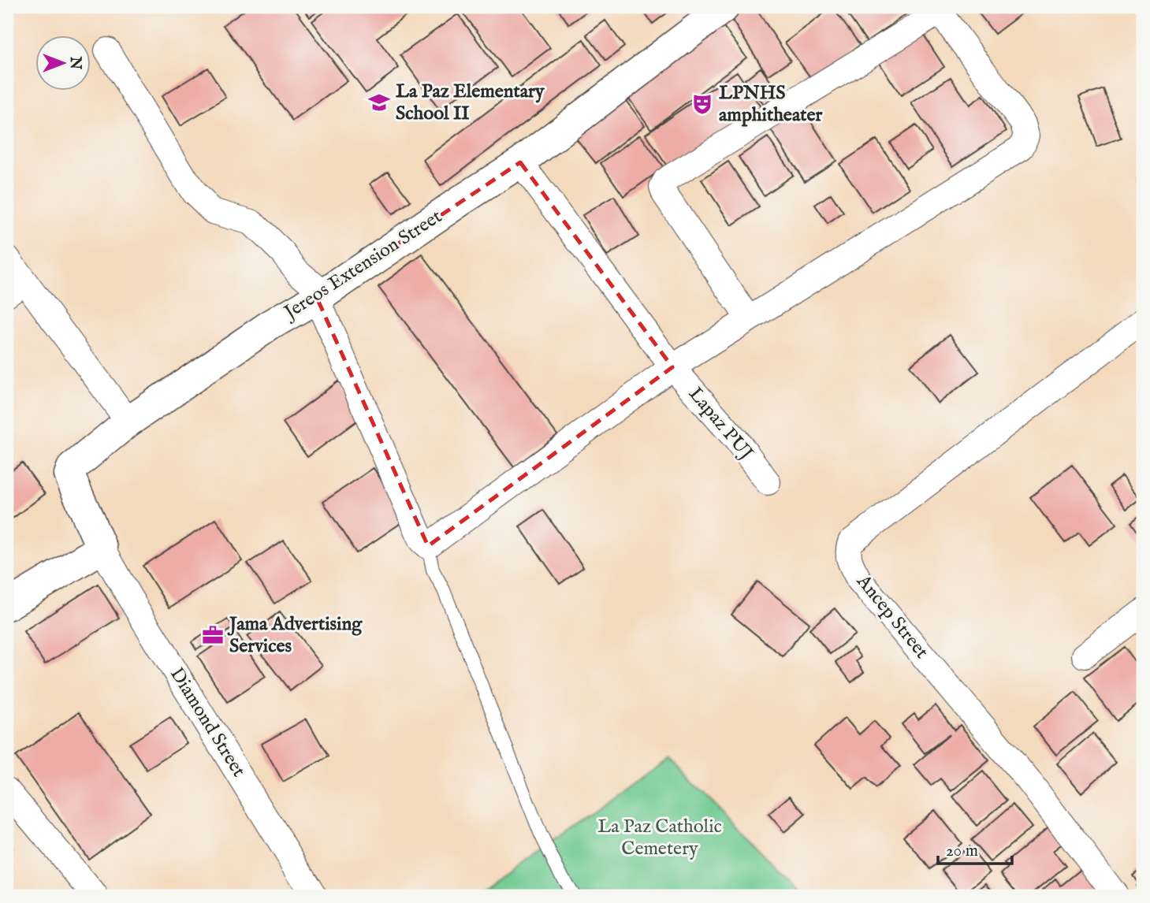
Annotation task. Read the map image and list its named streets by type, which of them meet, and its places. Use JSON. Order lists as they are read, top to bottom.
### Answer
{
  "streets": {
    "street": [
      "Jereos Extension Street",
      "Lapaz PUJ",
      "Ancep Street",
      "Diamond Street"
    ]
  },
  "crossings": [
    ["Jereos Extension Street", "Lapaz PUJ"],
    ["Jereos Extension Street", "Diamond Street"]
  ],
  "parks": ["La Paz Catholic Cemetery"],
  "places": {
    "school or university": ["La Paz Elementary School II"],
    "theatre": ["LPNHS amphitheater"],
    "office": ["Jama Advertising Services"]
  },
  "scale_bar": "20 m",
  "north": "right"
}
